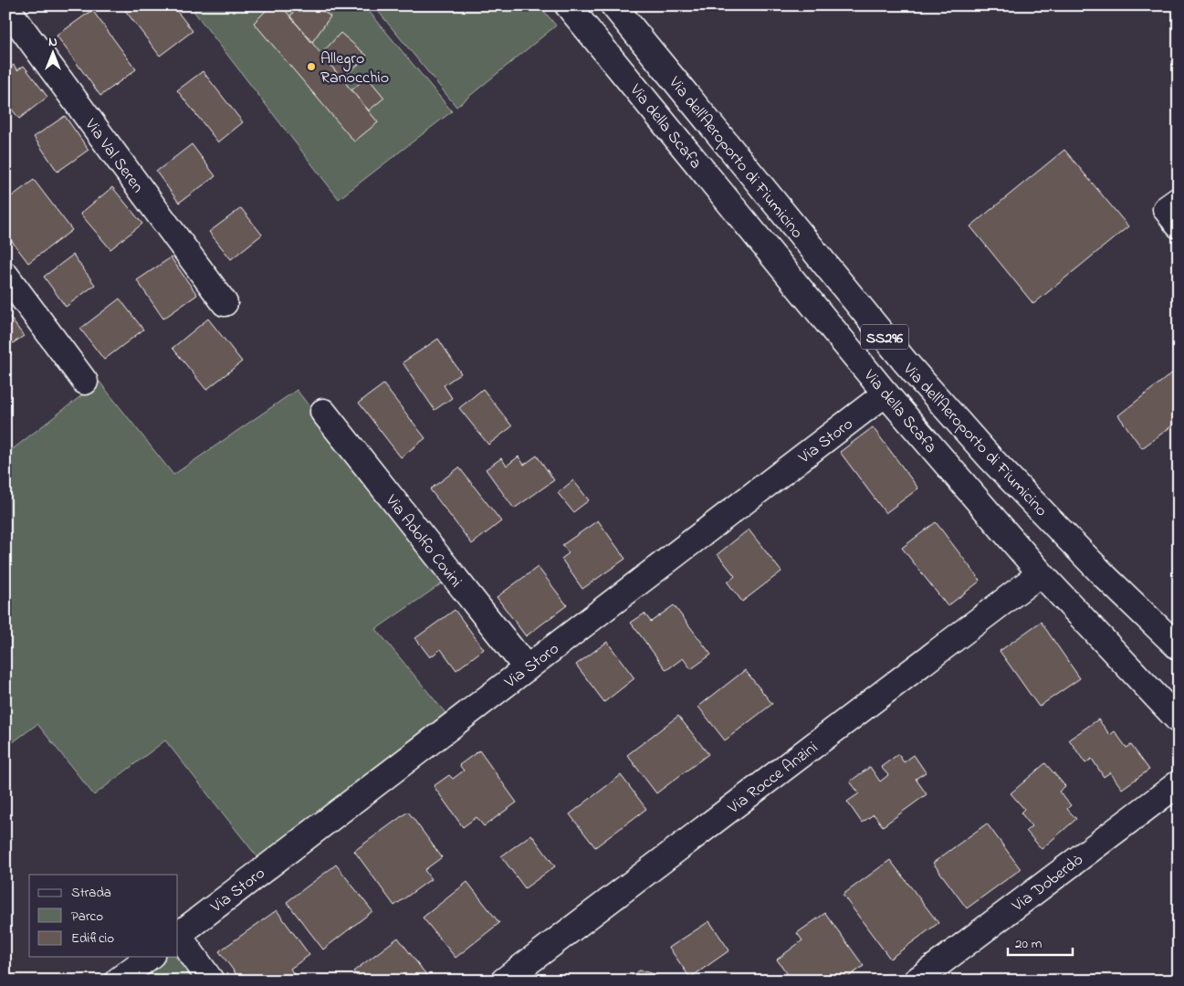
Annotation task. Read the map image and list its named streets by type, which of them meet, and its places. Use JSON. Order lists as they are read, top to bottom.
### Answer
{
  "streets": {
    "street": [
      "Via della Scafa",
      "Via Val Seren",
      "Via dell'Aeroporto di Fiumicino",
      "SS296",
      "Via Storo",
      "Via Adolfo Covini",
      "Via Rocce Anzini",
      "Via Doberdò"
    ]
  },
  "crossings": [
    ["Via della Scafa", "Via Storo"],
    ["Via della Scafa", "Via Rocce Anzini"],
    ["Via Storo", "Via Adolfo Covini"]
  ],
  "places": ["Allegro Ranocchio"],
  "legend": ["Strada", "Parco", "Edificio"],
  "scale_bar": "20 m",
  "north": "top"
}
